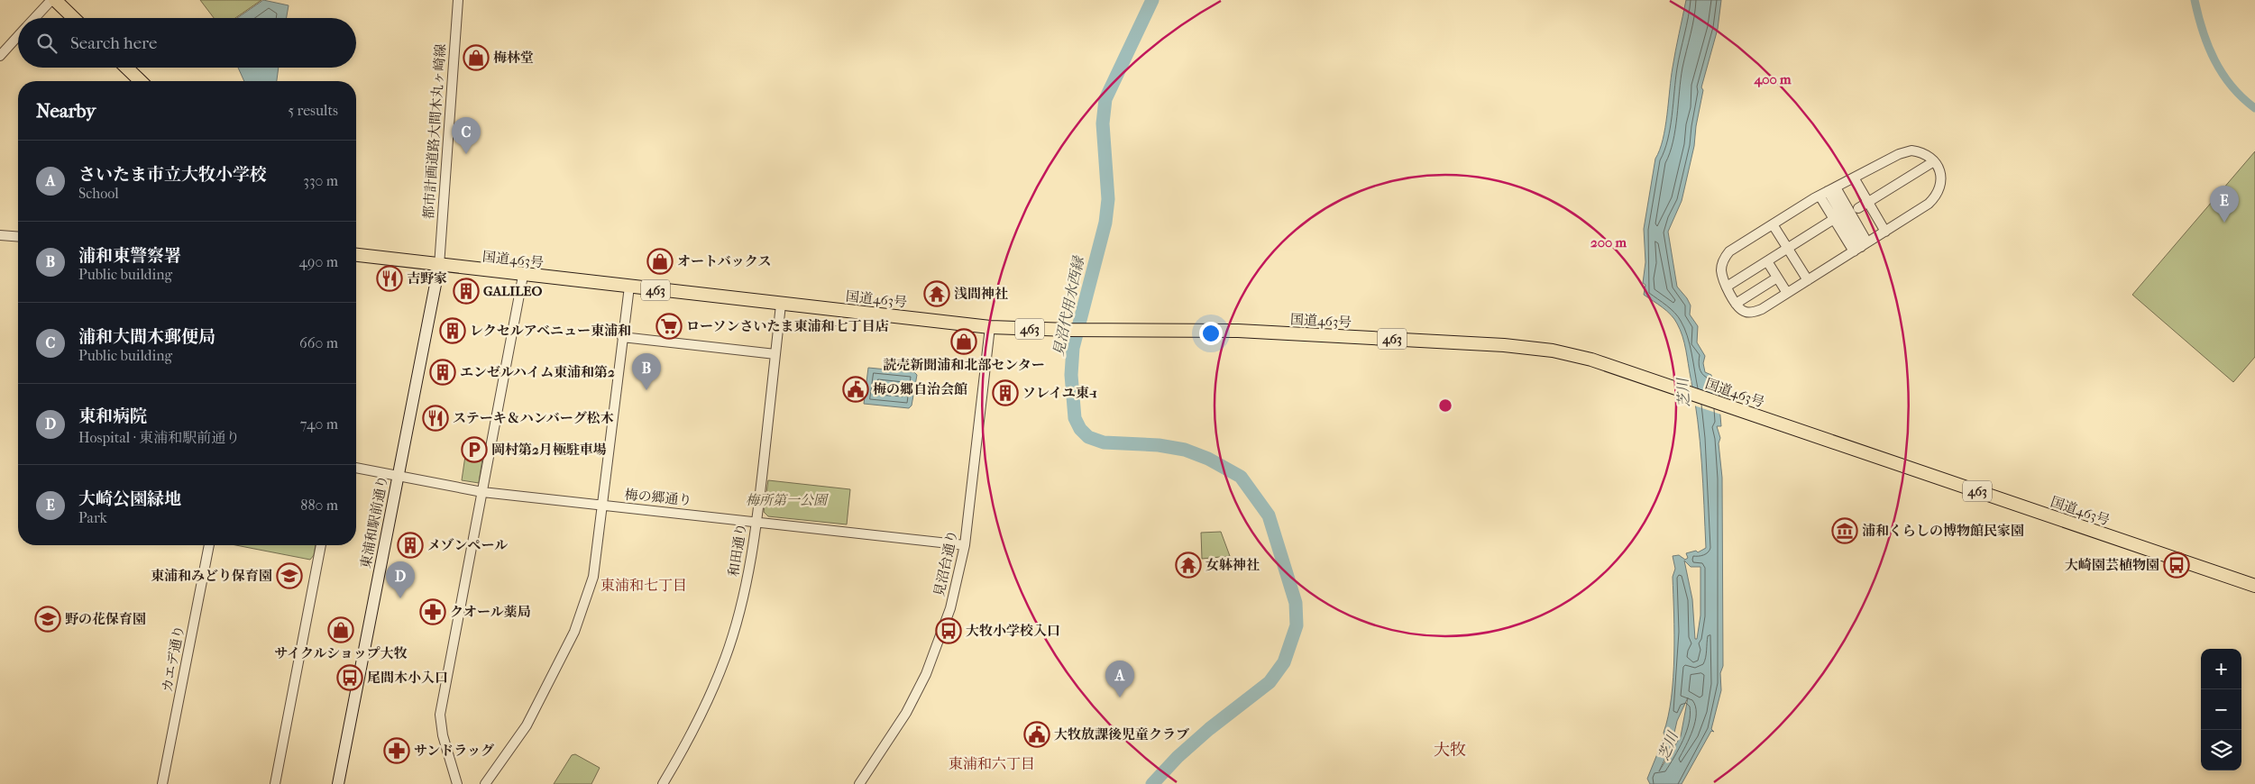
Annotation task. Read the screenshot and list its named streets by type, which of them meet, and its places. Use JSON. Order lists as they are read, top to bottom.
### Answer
{
  "streets": {
    "highway": ["国道463号", "463"],
    "main road": ["東浦和駅前通り"],
    "street": [
      "都市計画道路大間木丸ヶ崎線",
      "梅の郷通り",
      "和田通り",
      "見沼台通り",
      "カエデ通り"
    ]
  },
  "crossings": [
    ["都市計画道路大間木丸ヶ崎線", "国道463号"],
    ["都市計画道路大間木丸ヶ崎線", "東浦和駅前通り"],
    ["国道463号", "東浦和駅前通り"],
    ["国道463号", "和田通り"],
    ["国道463号", "見沼台通り"],
    ["梅の郷通り", "東浦和駅前通り"],
    ["梅の郷通り", "和田通り"],
    ["梅の郷通り", "見沼台通り"]
  ],
  "districts": ["東浦和七丁目", "大牧", "東浦和六丁目"],
  "water": ["見沼代用水西縁", "芝川"],
  "parks": ["梅所第一公園"],
  "places": {
    "shop": [
      "梅林堂",
      "オートバックス",
      "読売新聞浦和北部センター",
      "サイクルショップ大牧"
    ],
    "restaurant": ["吉野家", "ステーキ＆ハンバーグ松木"],
    "building": [
      "GALILEO",
      "レクセルアベニュー東浦和",
      "エンゼルハイム東浦和第2",
      "ソレイユ東-1",
      "メゾンペール"
    ],
    "temple": ["浅間神社", "女躰神社"],
    "supermarket": ["ローソンさいたま東浦和七丁目店"],
    "public building": ["梅の郷自治会館", "大牧放課後児童クラブ"],
    "parking": ["岡村第2月極駐車場"],
    "museum": ["浦和くらしの博物館民家園"],
    "bus stop": ["大崎園芸植物園", "大牧小学校入口", "尾間木小入口"],
    "school or university": ["東浦和みどり保育園", "野の花保育園"],
    "pharmacy": ["クオール薬局", "サンドラッグ"]
  },
  "page": {
    "search": "Search here",
    "heading": ["Nearby", "5 results"],
    "pins": [
      "C",
      "E",
      "B",
      "D",
      "A"
    ],
    "list": [
      {
        "mark": "A",
        "name": "さいたま市立大牧小学校",
        "note": "School",
        "value": "330 m"
      },
      {
        "mark": "B",
        "name": "浦和東警察署",
        "note": "Public building",
        "value": "490 m"
      },
      {
        "mark": "C",
        "name": "浦和大間木郵便局",
        "note": "Public building",
        "value": "660 m"
      },
      {
        "mark": "D",
        "name": "東和病院",
        "note": "Hospital · 東浦和駅前通り",
        "value": "740 m"
      },
      {
        "mark": "E",
        "name": "大崎公園緑地",
        "note": "Park",
        "value": "880 m"
      }
    ],
    "map_buttons": ["+", "−"]
  },
  "rings": ["400 m", "200 m"]
}
